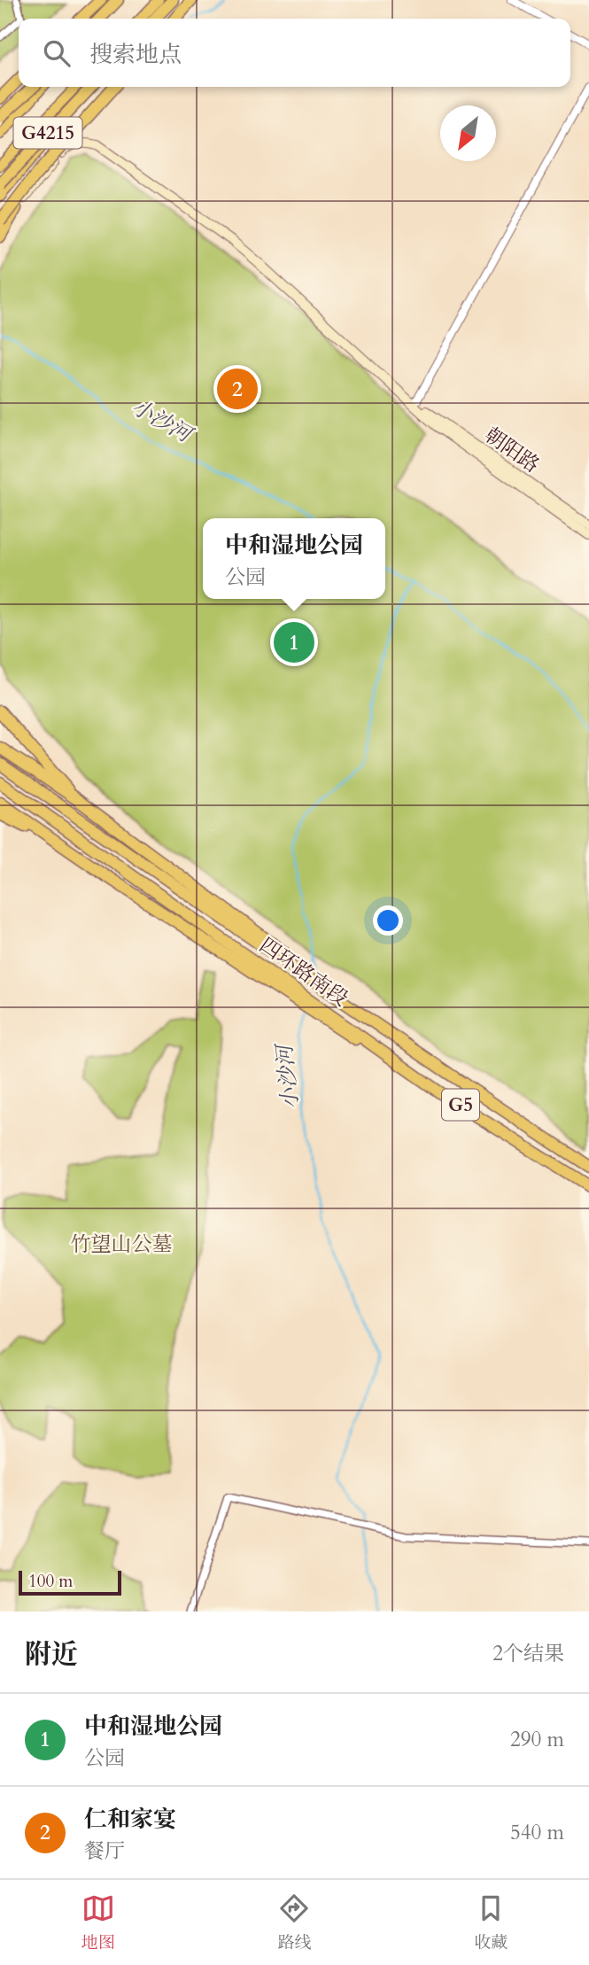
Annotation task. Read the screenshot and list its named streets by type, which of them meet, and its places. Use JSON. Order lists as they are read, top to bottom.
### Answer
{
  "streets": {
    "highway": ["G4215", "四环路南段", "G5"],
    "main road": ["朝阳路"]
  },
  "crossings": [
    ["四环路南段", "G5"]
  ],
  "water": ["小沙河"],
  "parks": ["竹望山公墓"],
  "scale_bar": "100 m",
  "north": "bottom left",
  "page": {
    "search": "搜索地点",
    "pins": ["2", "1"],
    "popup": ["中和湿地公园", "公园"],
    "scale": "100 m",
    "heading": ["附近", "2个结果"],
    "list": [
      {
        "mark": "1",
        "name": "中和湿地公园",
        "note": "公园",
        "value": "290 m"
      },
      {
        "mark": "2",
        "name": "仁和家宴",
        "note": "餐厅",
        "value": "540 m"
      }
    ],
    "nav": ["地图", "路线", "收藏"]
  }
}
